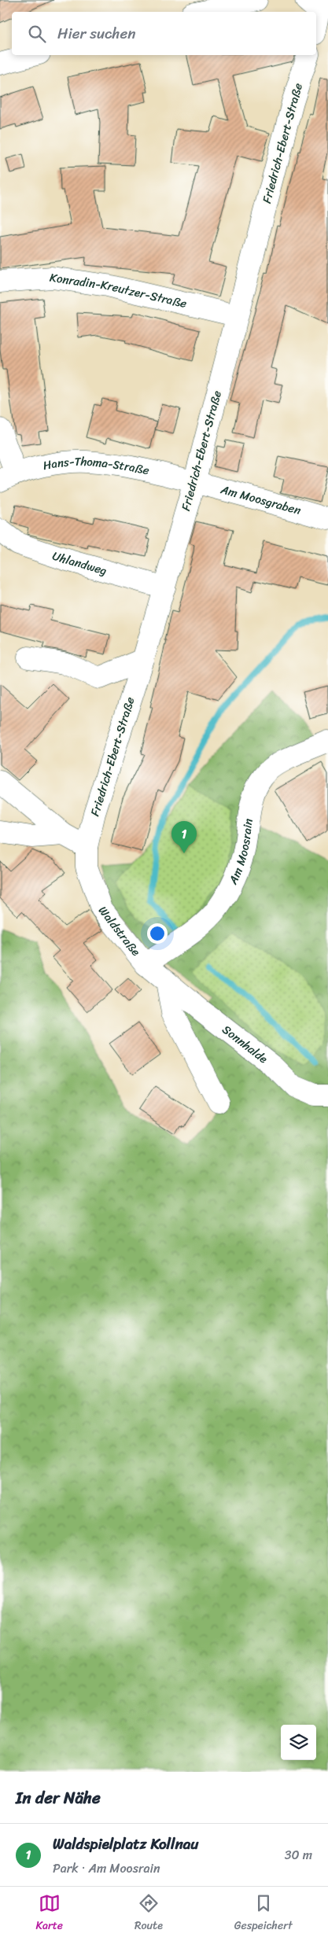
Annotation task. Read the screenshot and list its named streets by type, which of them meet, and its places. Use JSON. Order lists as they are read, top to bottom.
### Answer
{
  "streets": {
    "street": [
      "Friedrich-Ebert-Straße",
      "Konradin-Kreutzer-Straße",
      "Hans-Thoma-Straße",
      "Am Moosgraben",
      "Uhlandweg",
      "Am Moosrain",
      "Waldstraße",
      "Sonnhalde"
    ]
  },
  "crossings": [
    ["Friedrich-Ebert-Straße", "Konradin-Kreutzer-Straße"],
    ["Friedrich-Ebert-Straße", "Hans-Thoma-Straße"],
    ["Friedrich-Ebert-Straße", "Am Moosgraben"],
    ["Friedrich-Ebert-Straße", "Uhlandweg"],
    ["Friedrich-Ebert-Straße", "Waldstraße"],
    ["Hans-Thoma-Straße", "Am Moosgraben"],
    ["Am Moosrain", "Waldstraße"],
    ["Waldstraße", "Sonnhalde"]
  ],
  "page": {
    "search": "Hier suchen",
    "pins": "1",
    "heading": "In der Nähe",
    "list": [
      {
        "mark": "1",
        "name": "Waldspielplatz Kollnau",
        "note": "Park · Am Moosrain",
        "value": "30 m"
      }
    ],
    "nav": ["Karte", "Route", "Gespeichert"]
  }
}
